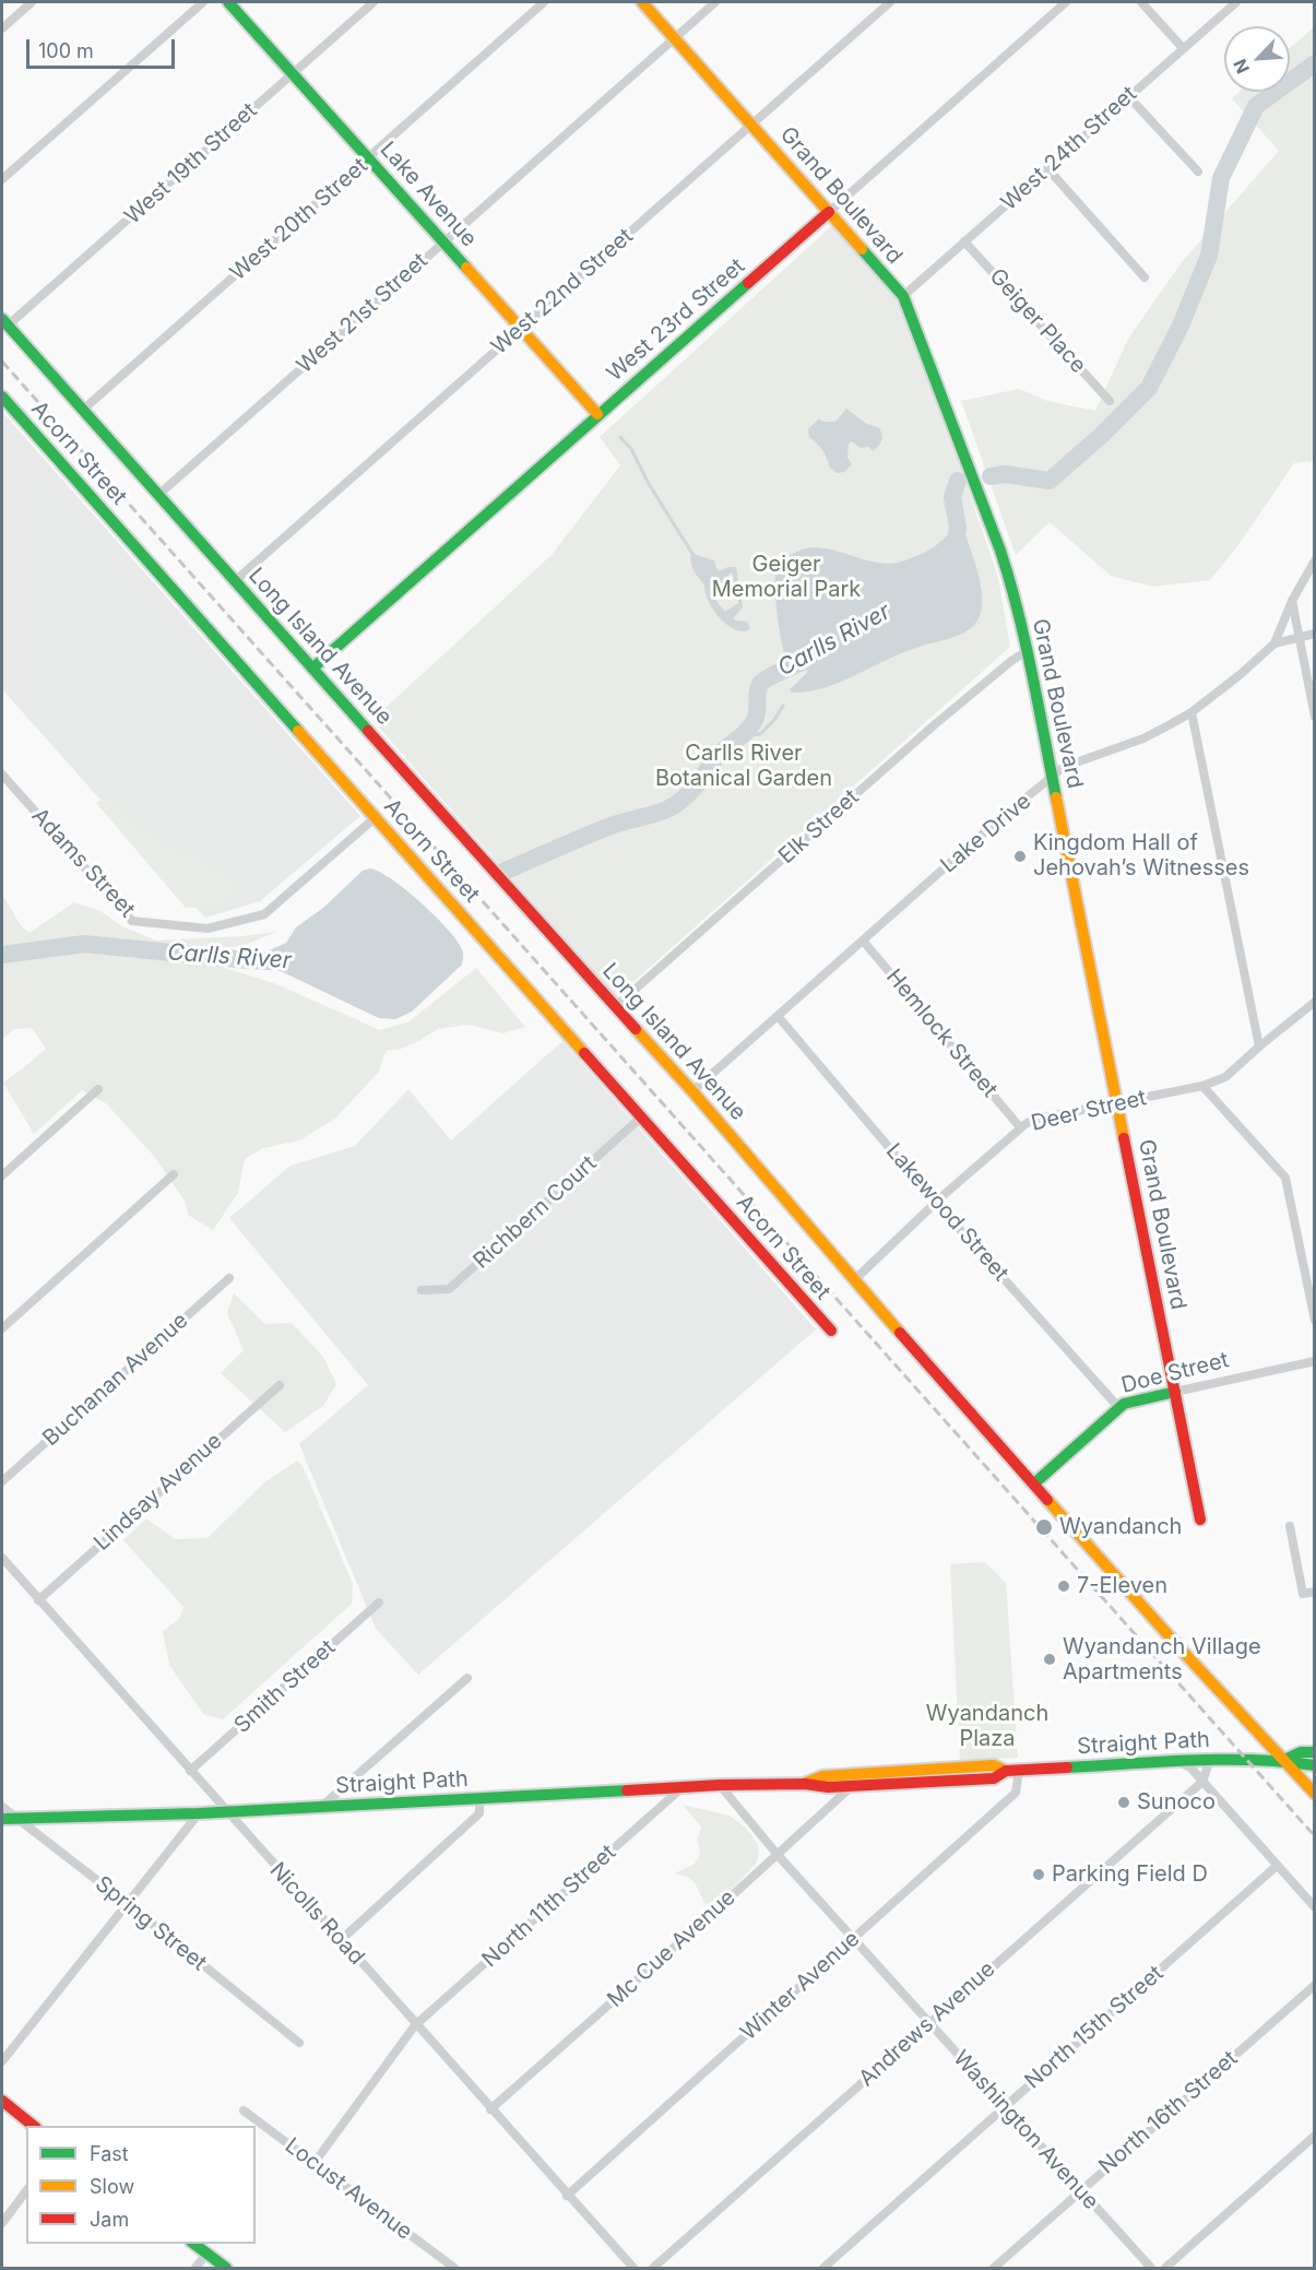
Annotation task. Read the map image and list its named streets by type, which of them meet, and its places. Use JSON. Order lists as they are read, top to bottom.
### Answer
{
  "streets": {
    "street": [
      "West 24th Street",
      "West 19th Street",
      "Lake Avenue",
      "Grand Boulevard",
      "West 20th Street",
      "West 22nd Street",
      "West 21st Street",
      "West 23rd Street",
      "Geiger Place",
      "Acorn Street",
      "Long Island Avenue",
      "Elk Street",
      "Lake Drive",
      "Adams Street",
      "Hemlock Street",
      "Deer Street",
      "Richbern Court",
      "Lakewood Street",
      "Doe Street",
      "Buchanan Avenue",
      "Lindsay Avenue",
      "Smith Street",
      "Straight Path",
      "North 11th Street",
      "Nicolls Road",
      "Spring Street",
      "Mc Cue Avenue",
      "Winter Avenue",
      "Andrews Avenue",
      "North 15th Street",
      "North 16th Street",
      "Washington Avenue",
      "Locust Avenue"
    ]
  },
  "crossings": [
    ["West 24th Street", "Grand Boulevard"],
    ["West 24th Street", "Geiger Place"],
    ["West 19th Street", "Lake Avenue"],
    ["West 19th Street", "Long Island Avenue"],
    ["Lake Avenue", "West 20th Street"],
    ["Lake Avenue", "West 22nd Street"],
    ["Lake Avenue", "West 21st Street"],
    ["Lake Avenue", "West 23rd Street"],
    ["Grand Boulevard", "West 22nd Street"],
    ["Grand Boulevard", "West 21st Street"],
    ["Grand Boulevard", "West 23rd Street"],
    ["Grand Boulevard", "Elk Street"],
    ["Grand Boulevard", "Lake Drive"],
    ["Grand Boulevard", "Deer Street"],
    ["Grand Boulevard", "Doe Street"],
    ["West 20th Street", "Long Island Avenue"],
    ["West 22nd Street", "Long Island Avenue"],
    ["West 21st Street", "Long Island Avenue"],
    ["West 23rd Street", "Long Island Avenue"],
    ["Acorn Street", "Adams Street"],
    ["Acorn Street", "Richbern Court"],
    ["Long Island Avenue", "Elk Street"],
    ["Long Island Avenue", "Lake Drive"],
    ["Long Island Avenue", "Deer Street"],
    ["Long Island Avenue", "Doe Street"],
    ["Long Island Avenue", "Straight Path"],
    ["Lake Drive", "Hemlock Street"],
    ["Lake Drive", "Lakewood Street"],
    ["Hemlock Street", "Deer Street"],
    ["Deer Street", "Lakewood Street"],
    ["Lakewood Street", "Doe Street"],
    ["Lindsay Avenue", "Nicolls Road"],
    ["Smith Street", "Nicolls Road"],
    ["Straight Path", "North 11th Street"],
    ["Straight Path", "Nicolls Road"],
    ["Straight Path", "Spring Street"],
    ["Straight Path", "Mc Cue Avenue"],
    ["Straight Path", "Winter Avenue"],
    ["Straight Path", "Washington Avenue"],
    ["North 11th Street", "Nicolls Road"],
    ["North 11th Street", "Locust Avenue"],
    ["Nicolls Road", "Mc Cue Avenue"],
    ["Nicolls Road", "Winter Avenue"],
    ["Mc Cue Avenue", "Washington Avenue"],
    ["Winter Avenue", "Washington Avenue"],
    ["Andrews Avenue", "Washington Avenue"],
    ["North 15th Street", "Washington Avenue"],
    ["North 16th Street", "Washington Avenue"]
  ],
  "water": ["Carlls River"],
  "parks": ["Geiger Memorial Park", "Carlls River Botanical Garden", "Wyandanch Plaza"],
  "places": [
    "Kingdom Hall of Jehovah’s Witnesses",
    "Wyandanch",
    "7-Eleven",
    "Wyandanch Village Apartments",
    "Sunoco",
    "Parking Field D"
  ],
  "legend": ["Fast", "Slow", "Jam"],
  "scale_bar": "100 m",
  "north": "bottom left"
}
